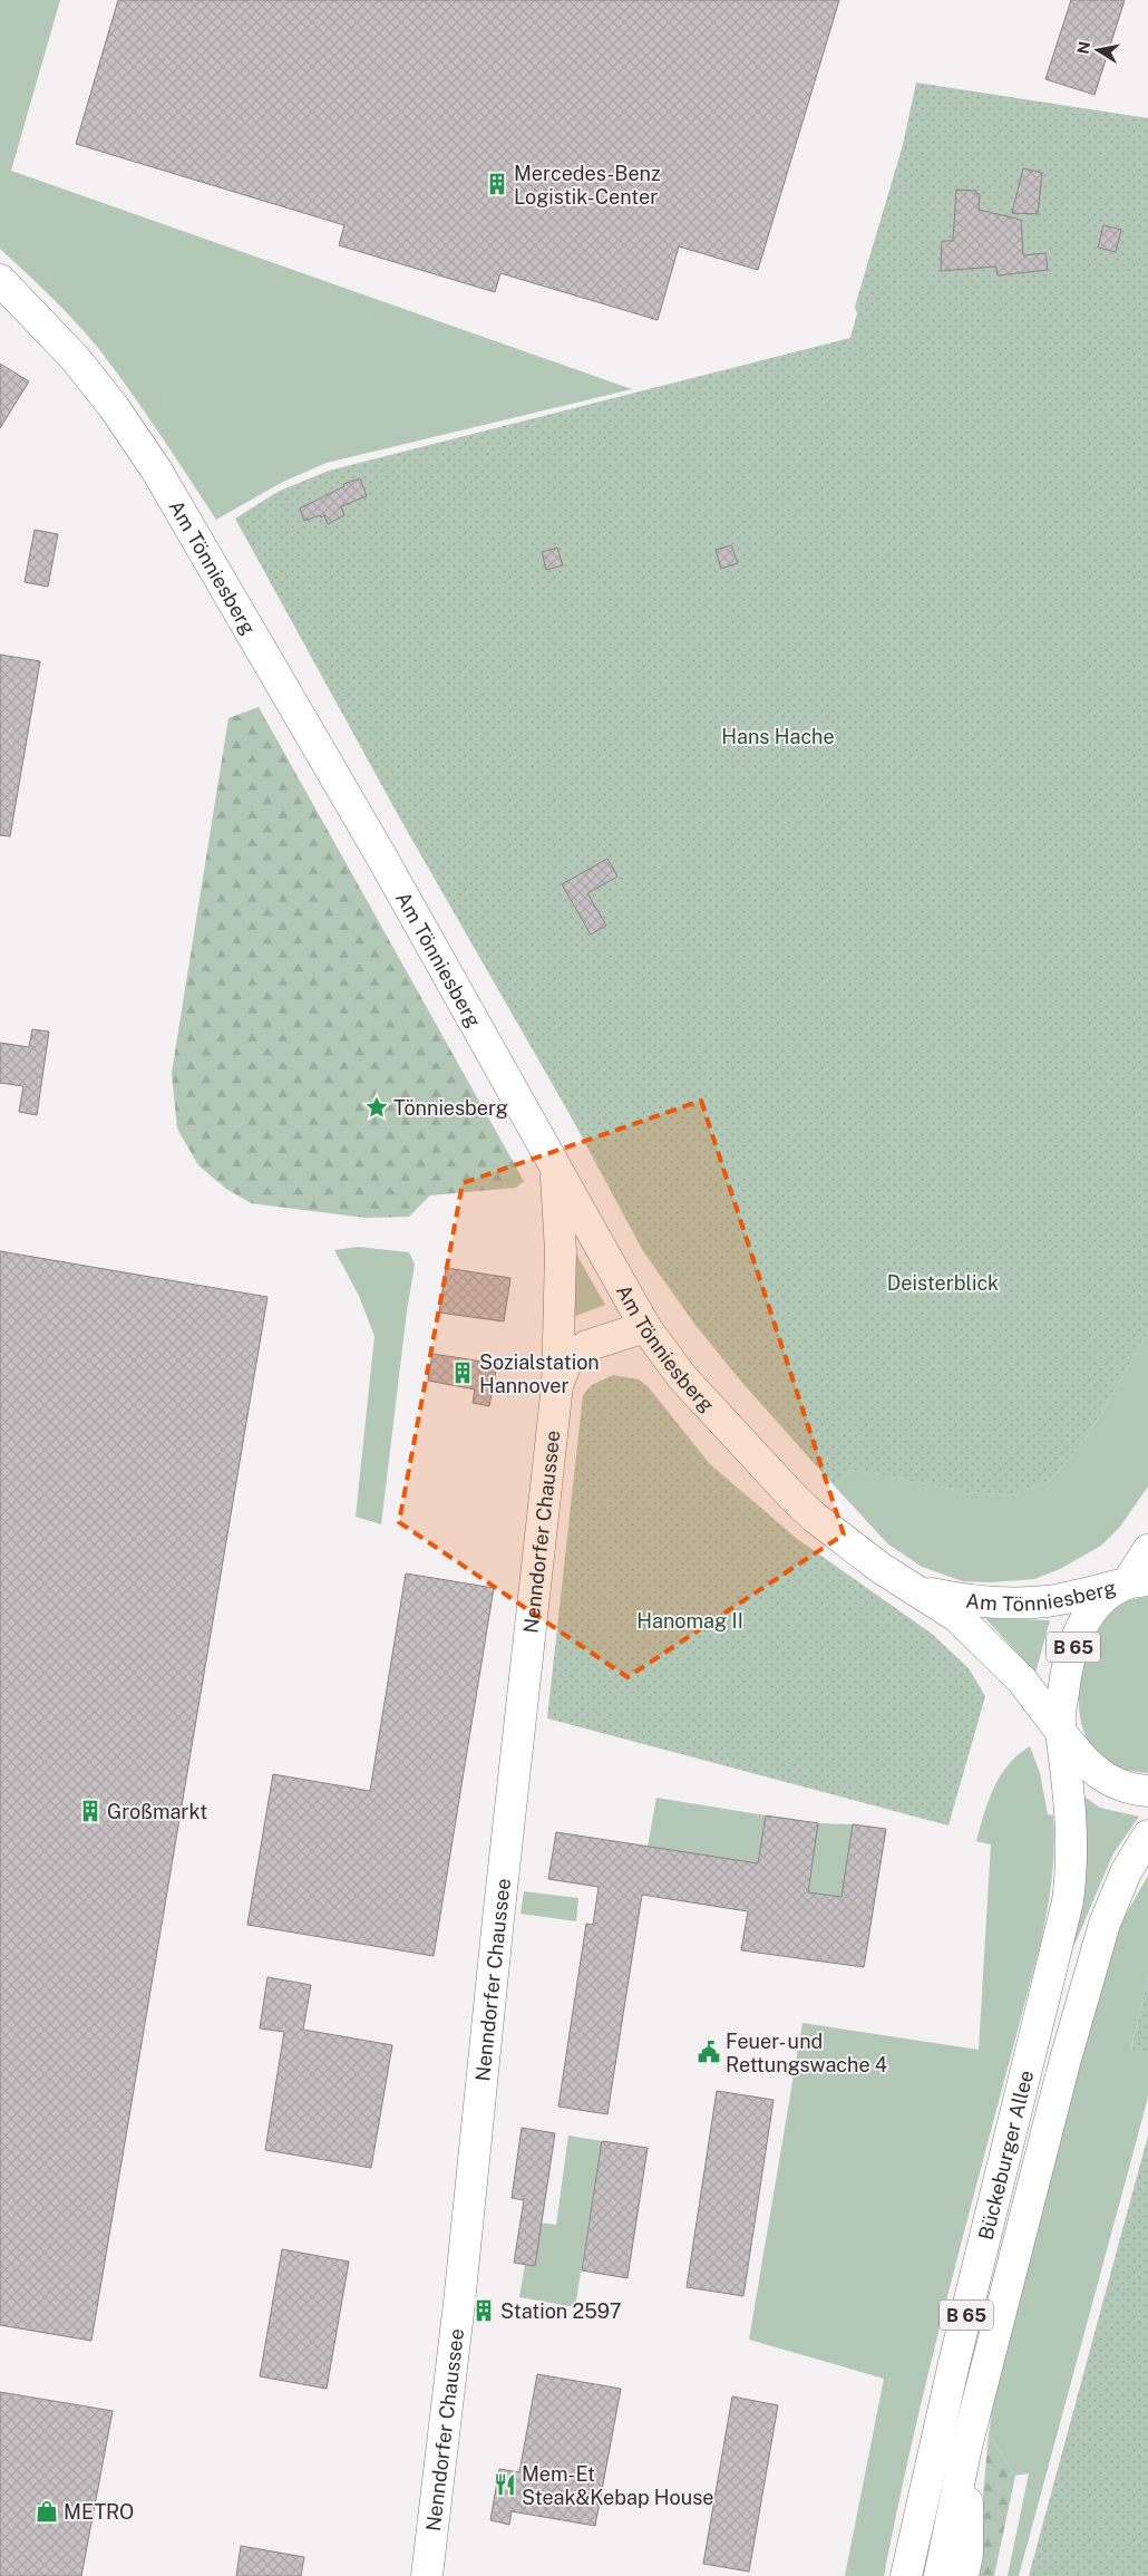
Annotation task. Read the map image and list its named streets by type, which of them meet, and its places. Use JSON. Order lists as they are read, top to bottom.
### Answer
{
  "streets": {
    "main road": [
      "Am Tönniesberg",
      "Nenndorfer Chaussee",
      "B 65",
      "Bückeburger Allee"
    ]
  },
  "crossings": [
    ["Am Tönniesberg", "Nenndorfer Chaussee"],
    ["Am Tönniesberg", "B 65"],
    ["Am Tönniesberg", "Bückeburger Allee"],
    ["B 65", "Bückeburger Allee"]
  ],
  "parks": ["Hans Hache", "Deisterblick", "Hanomag II"],
  "places": {
    "building": [
      "Mercedes-Benz Logistik-Center",
      "Sozialstation Hannover",
      "Großmarkt",
      "Station 2597"
    ],
    "place": ["Tönniesberg"],
    "public building": ["Feuer- und Rettungswache 4"],
    "restaurant": ["Mem-Et Steak&Kebap House"],
    "shop": ["METRO"]
  },
  "north": "left"
}
